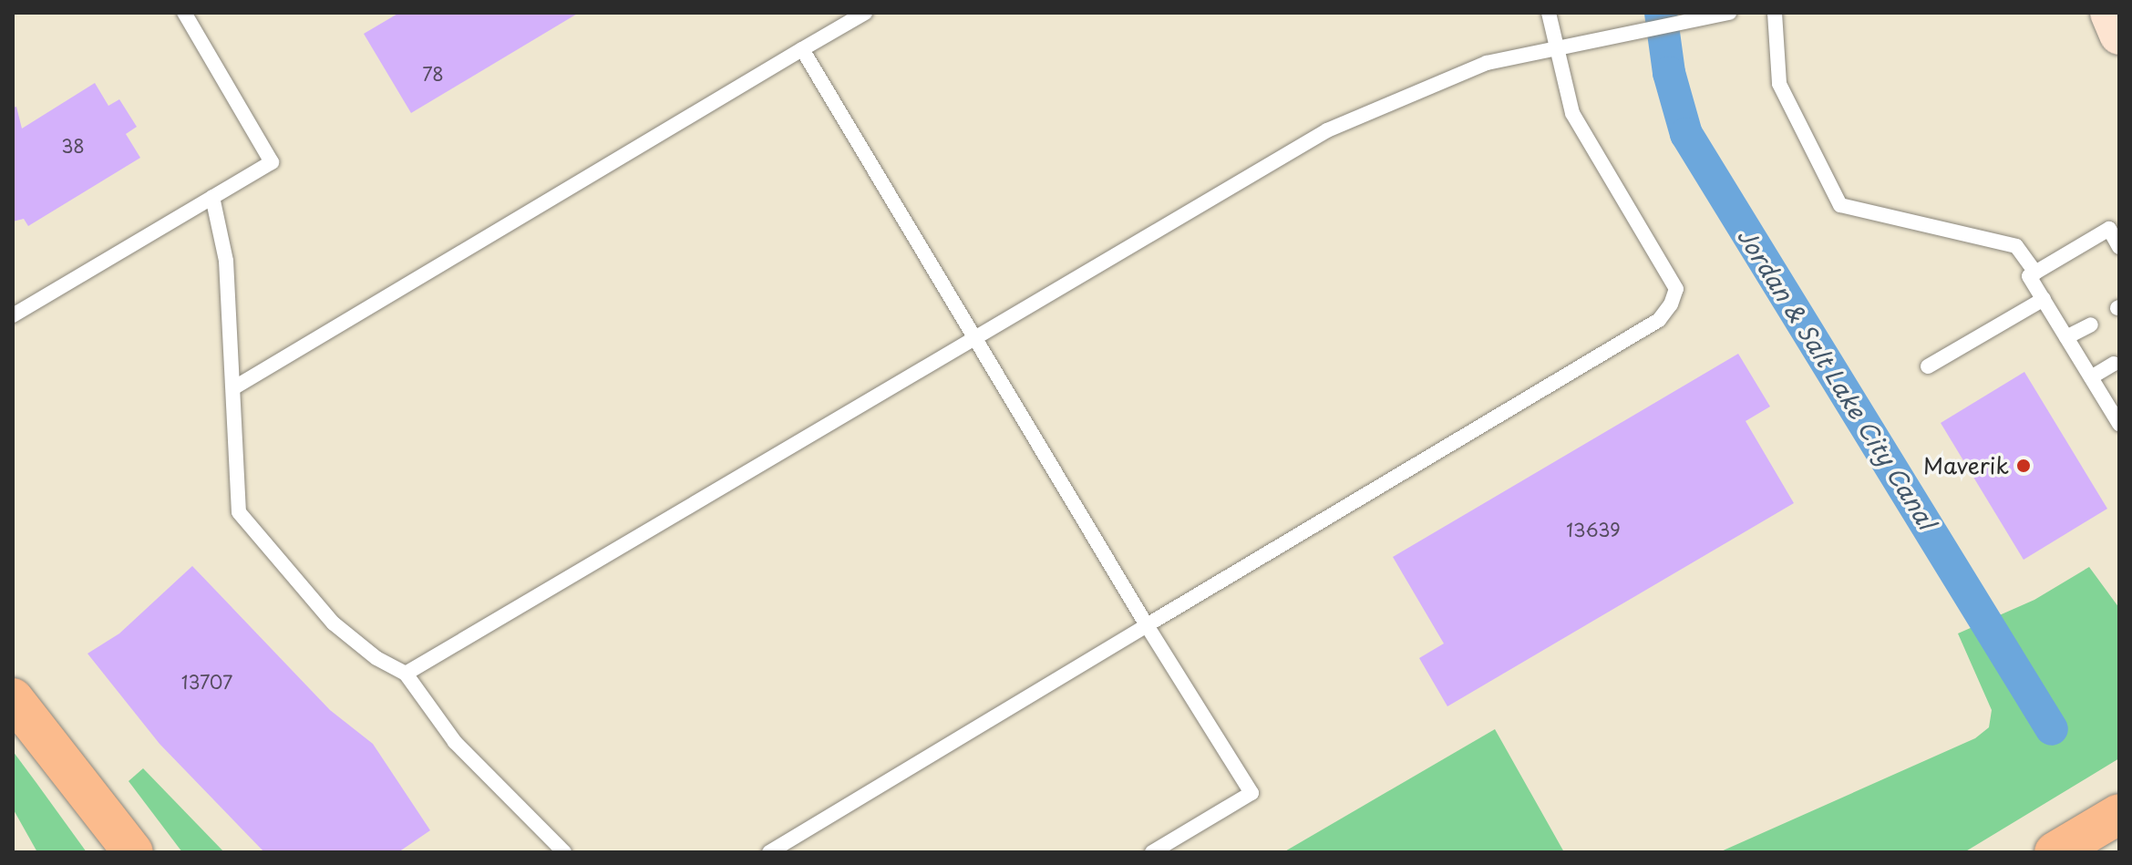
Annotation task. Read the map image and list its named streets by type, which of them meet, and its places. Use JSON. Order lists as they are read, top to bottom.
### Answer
{
  "water": ["Jordan & Salt Lake City Canal"],
  "places": ["Maverik"],
  "house_numbers": [
    "78",
    "38",
    "13639",
    "13707"
  ]
}
